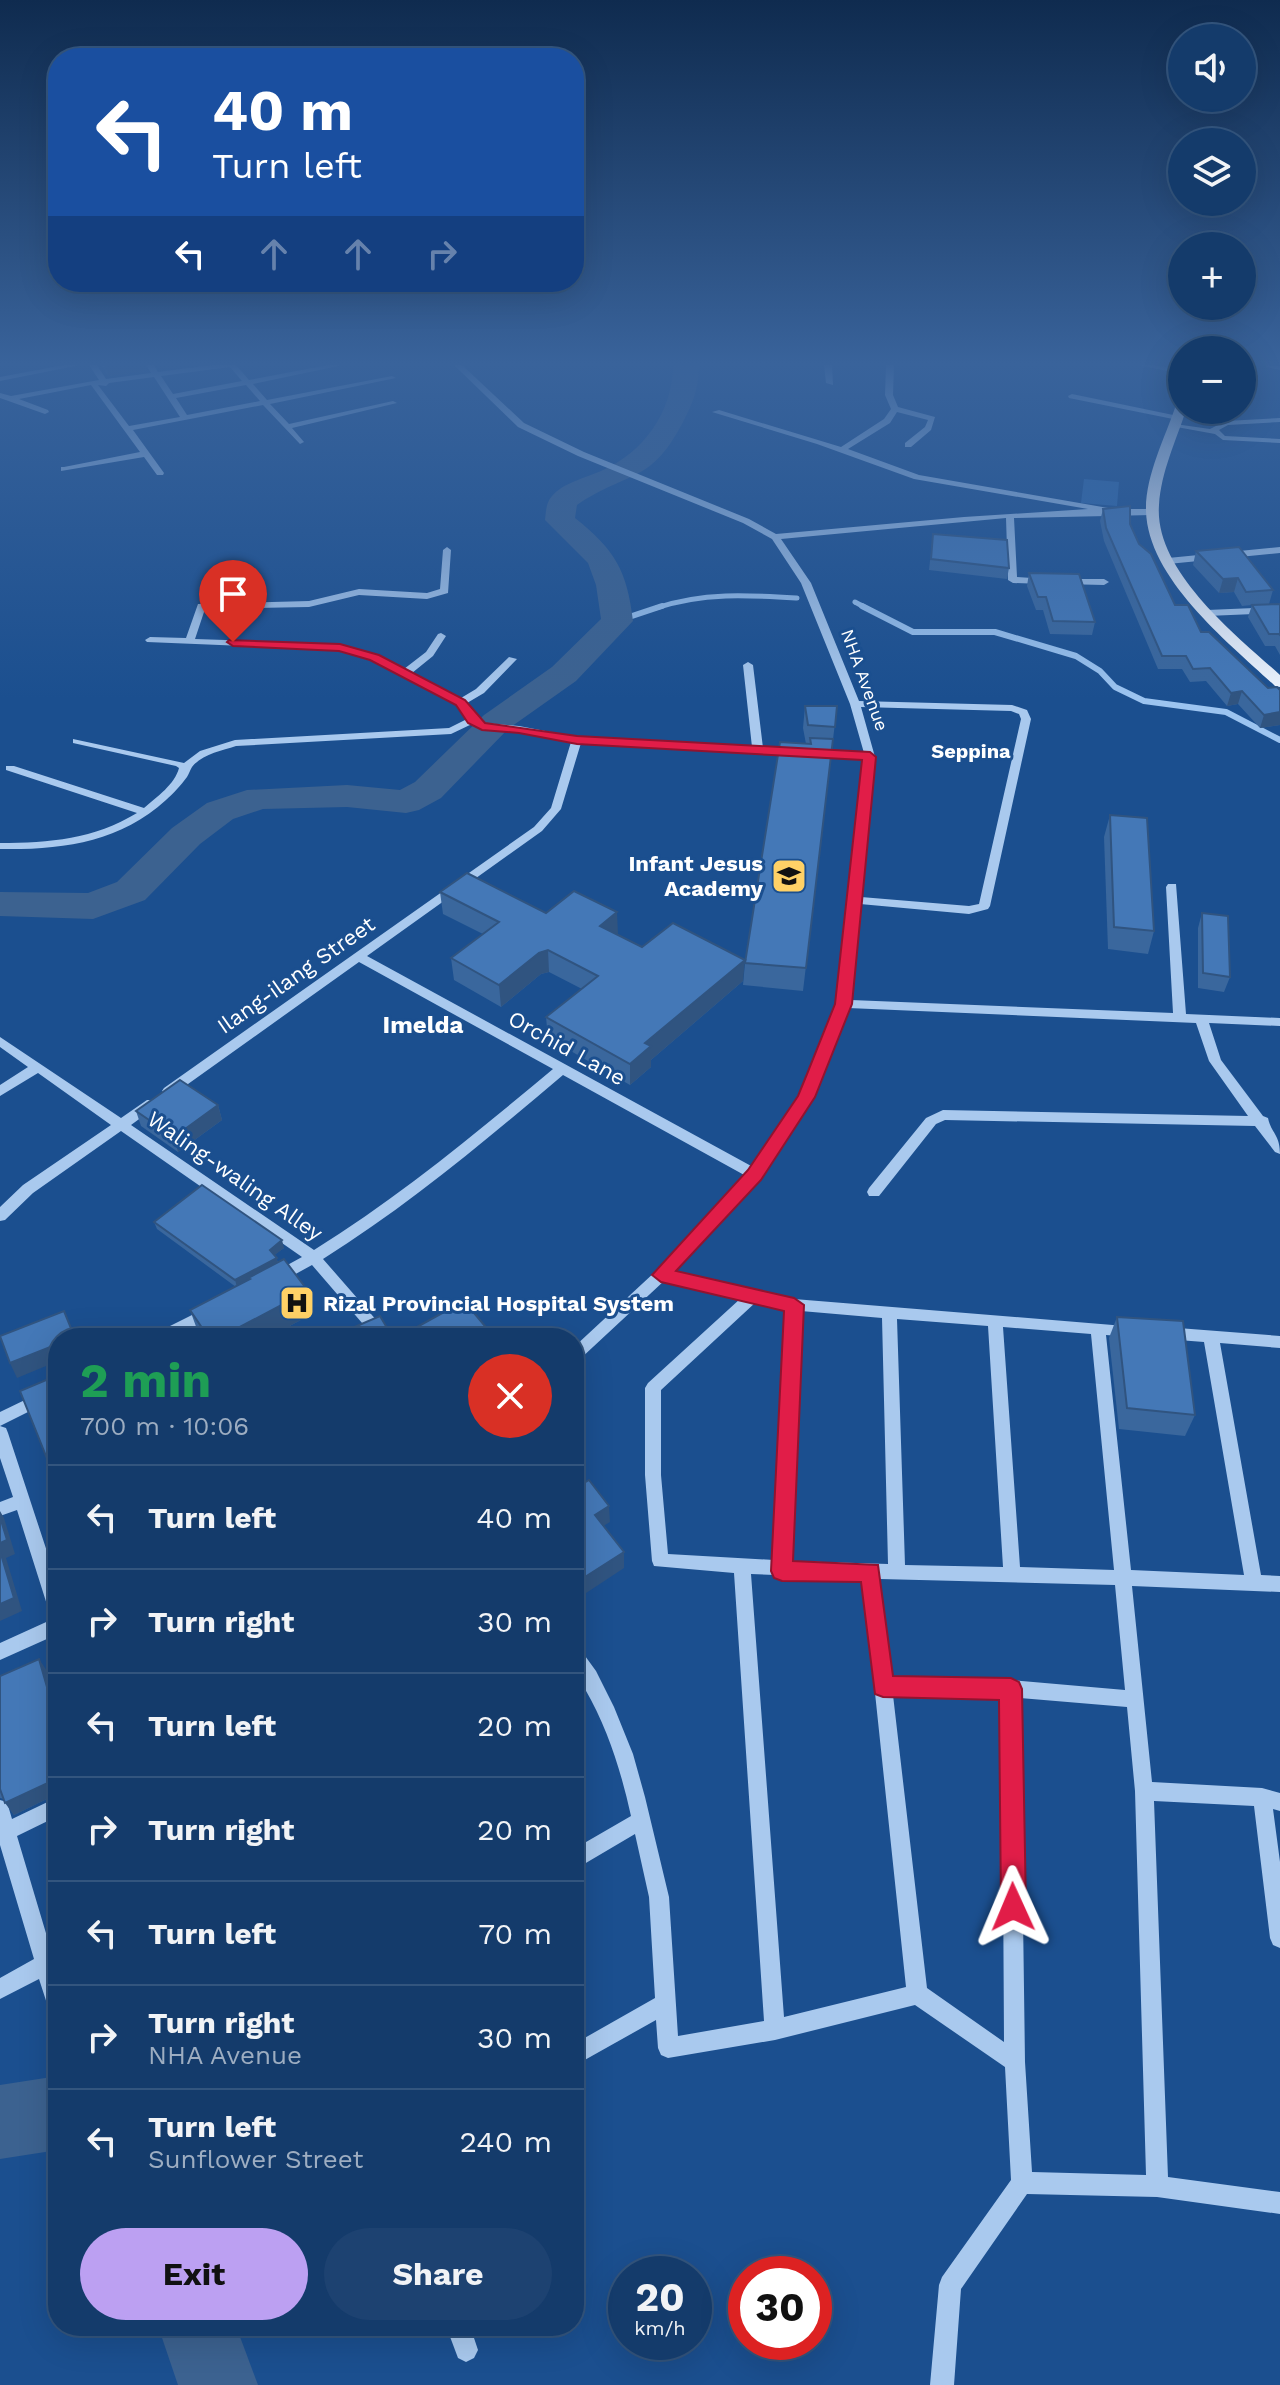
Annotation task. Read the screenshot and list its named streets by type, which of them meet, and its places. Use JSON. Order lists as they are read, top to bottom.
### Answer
{
  "streets": {
    "street": [
      "NHA Avenue",
      "Ilang-ilang Street",
      "Orchid Lane",
      "Waling-waling Alley"
    ]
  },
  "crossings": [
    ["NHA Avenue", "Orchid Lane"],
    ["Ilang-ilang Street", "Orchid Lane"],
    ["Ilang-ilang Street", "Waling-waling Alley"]
  ],
  "districts": ["Seppina", "Imelda"],
  "places": {
    "school or university": ["Infant Jesus Academy"],
    "hospital": ["Rizal Provincial Hospital System"]
  },
  "page": {
    "map_buttons": ["+", "−"],
    "turn": ["40 m", "Turn left"],
    "heading": ["2 min", "700 m · 10:06"],
    "list": [
      {
        "name": "Turn left",
        "value": "40 m"
      },
      {
        "name": "Turn right",
        "value": "30 m"
      },
      {
        "name": "Turn left",
        "value": "20 m"
      },
      {
        "name": "Turn right",
        "value": "20 m"
      },
      {
        "name": "Turn left",
        "value": "70 m"
      },
      {
        "name": "Turn right",
        "note": "NHA Avenue",
        "value": "30 m"
      },
      {
        "name": "Turn left",
        "note": "Sunflower Street",
        "value": "240 m"
      }
    ],
    "buttons": ["Exit", "Share"],
    "speed": "20 km/h",
    "limit": "30"
  }
}
